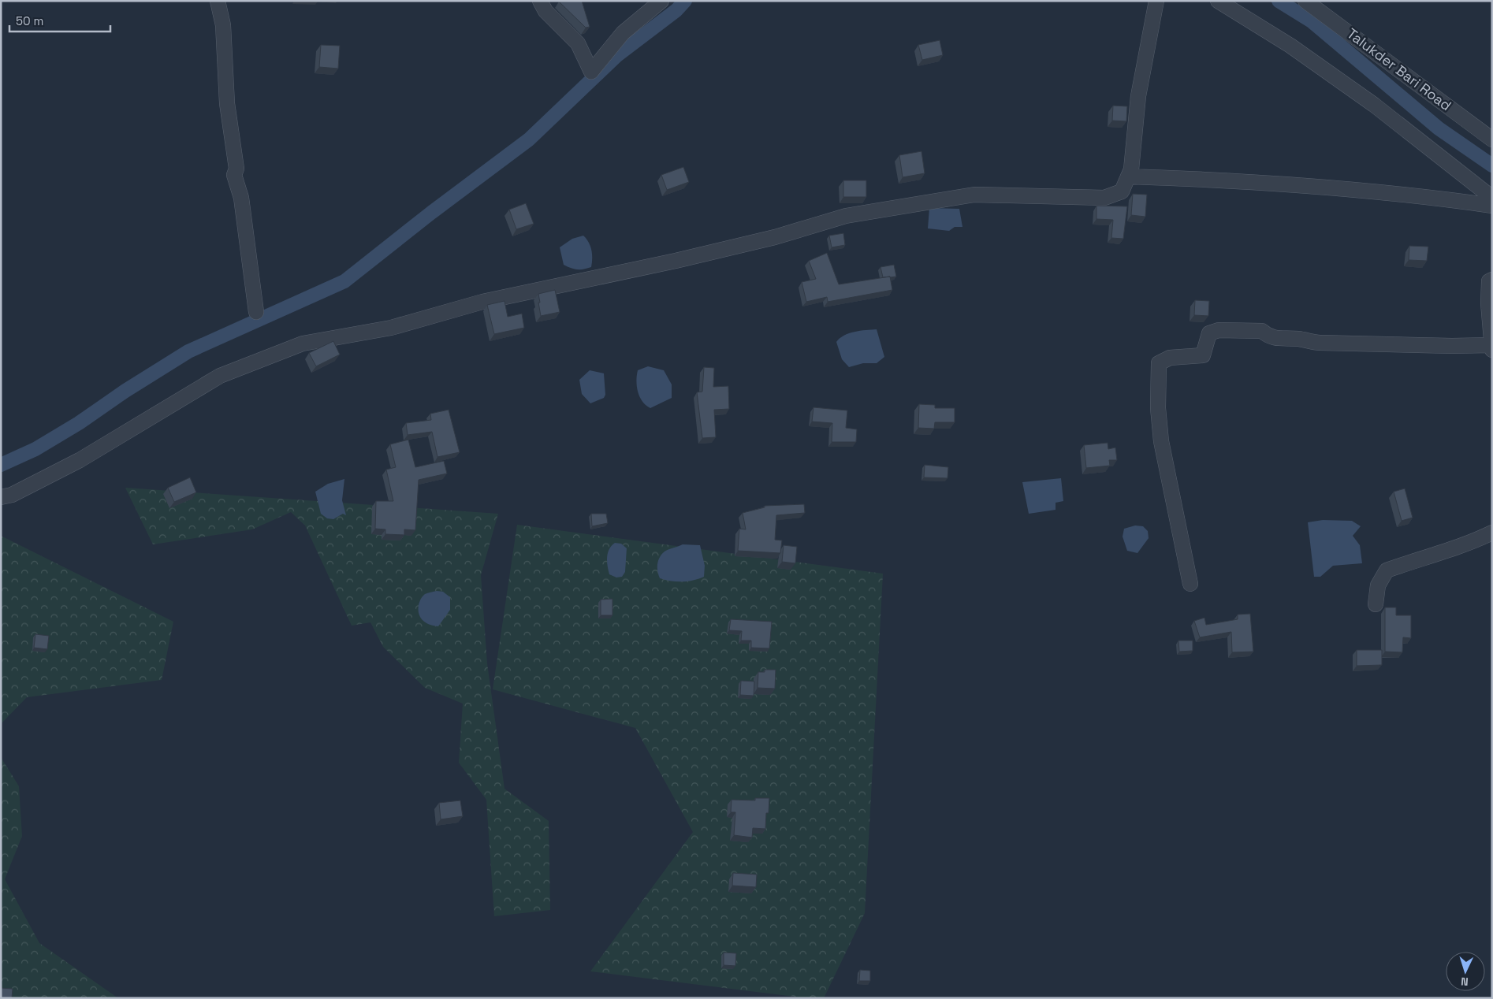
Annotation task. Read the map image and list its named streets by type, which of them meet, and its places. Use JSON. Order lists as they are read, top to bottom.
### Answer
{
  "streets": {
    "street": ["Talukder Bari Road"]
  },
  "scale_bar": "50 m",
  "north": "bottom"
}
